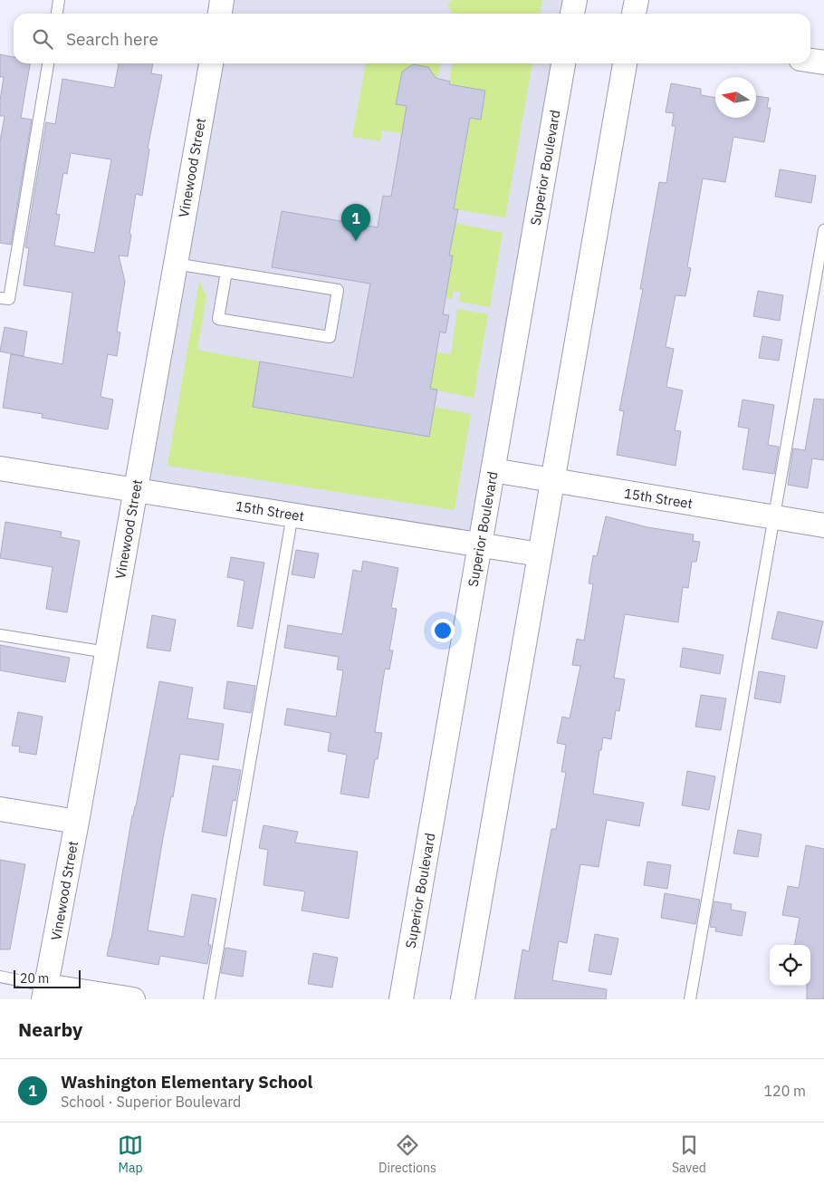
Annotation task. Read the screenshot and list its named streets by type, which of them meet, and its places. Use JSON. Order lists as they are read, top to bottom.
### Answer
{
  "streets": {
    "street": ["Vinewood Street", "Superior Boulevard", "15th Street"]
  },
  "crossings": [
    ["Vinewood Street", "15th Street"],
    ["Superior Boulevard", "15th Street"]
  ],
  "scale_bar": "20 m",
  "north": "left",
  "page": {
    "search": "Search here",
    "pins": "1",
    "scale": "20 m",
    "heading": "Nearby",
    "list": [
      {
        "mark": "1",
        "name": "Washington Elementary School",
        "note": "School · Superior Boulevard",
        "value": "120 m"
      }
    ],
    "nav": ["Map", "Directions", "Saved"]
  }
}
